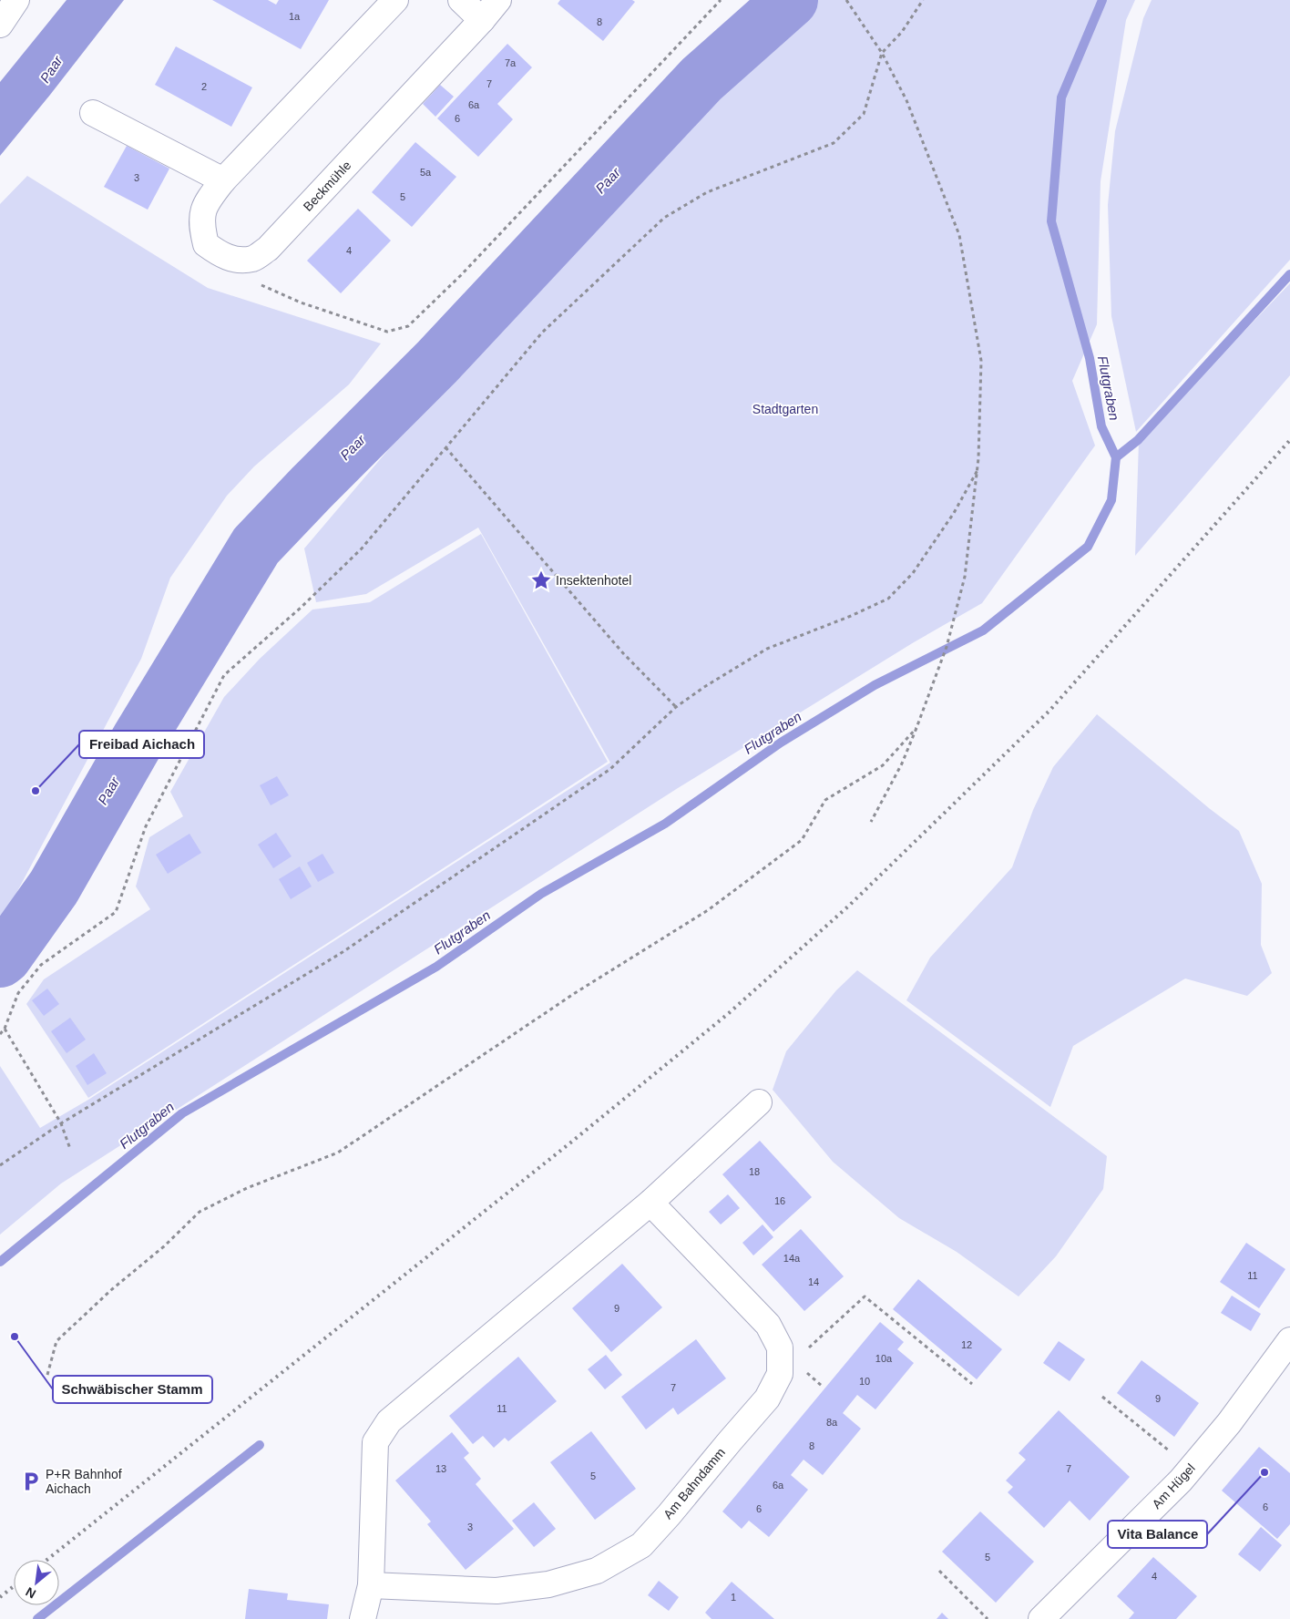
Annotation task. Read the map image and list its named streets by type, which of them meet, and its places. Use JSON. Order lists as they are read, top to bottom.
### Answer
{
  "streets": {
    "street": ["Beckmühle", "Am Bahndamm", "Am Hügel"]
  },
  "water": ["Paar", "Flutgraben"],
  "parks": ["Stadtgarten"],
  "places": {
    "place": ["Insektenhotel"],
    "other": ["Freibad Aichach", "Schwäbischer Stamm", "Vita Balance"],
    "parking": ["P+R Bahnhof Aichach"]
  },
  "house_numbers": [
    "1a",
    "8",
    "7a",
    "7",
    "2",
    "6a",
    "6",
    "5a",
    "3",
    "5",
    "4",
    "18",
    "16",
    "14a",
    "11",
    "14",
    "9",
    "12",
    "10a",
    "10",
    "7",
    "9",
    "11",
    "8a",
    "8",
    "13",
    "7",
    "5",
    "6a",
    "6",
    "6",
    "3",
    "5",
    "4",
    "1"
  ],
  "north": "bottom left"
}
